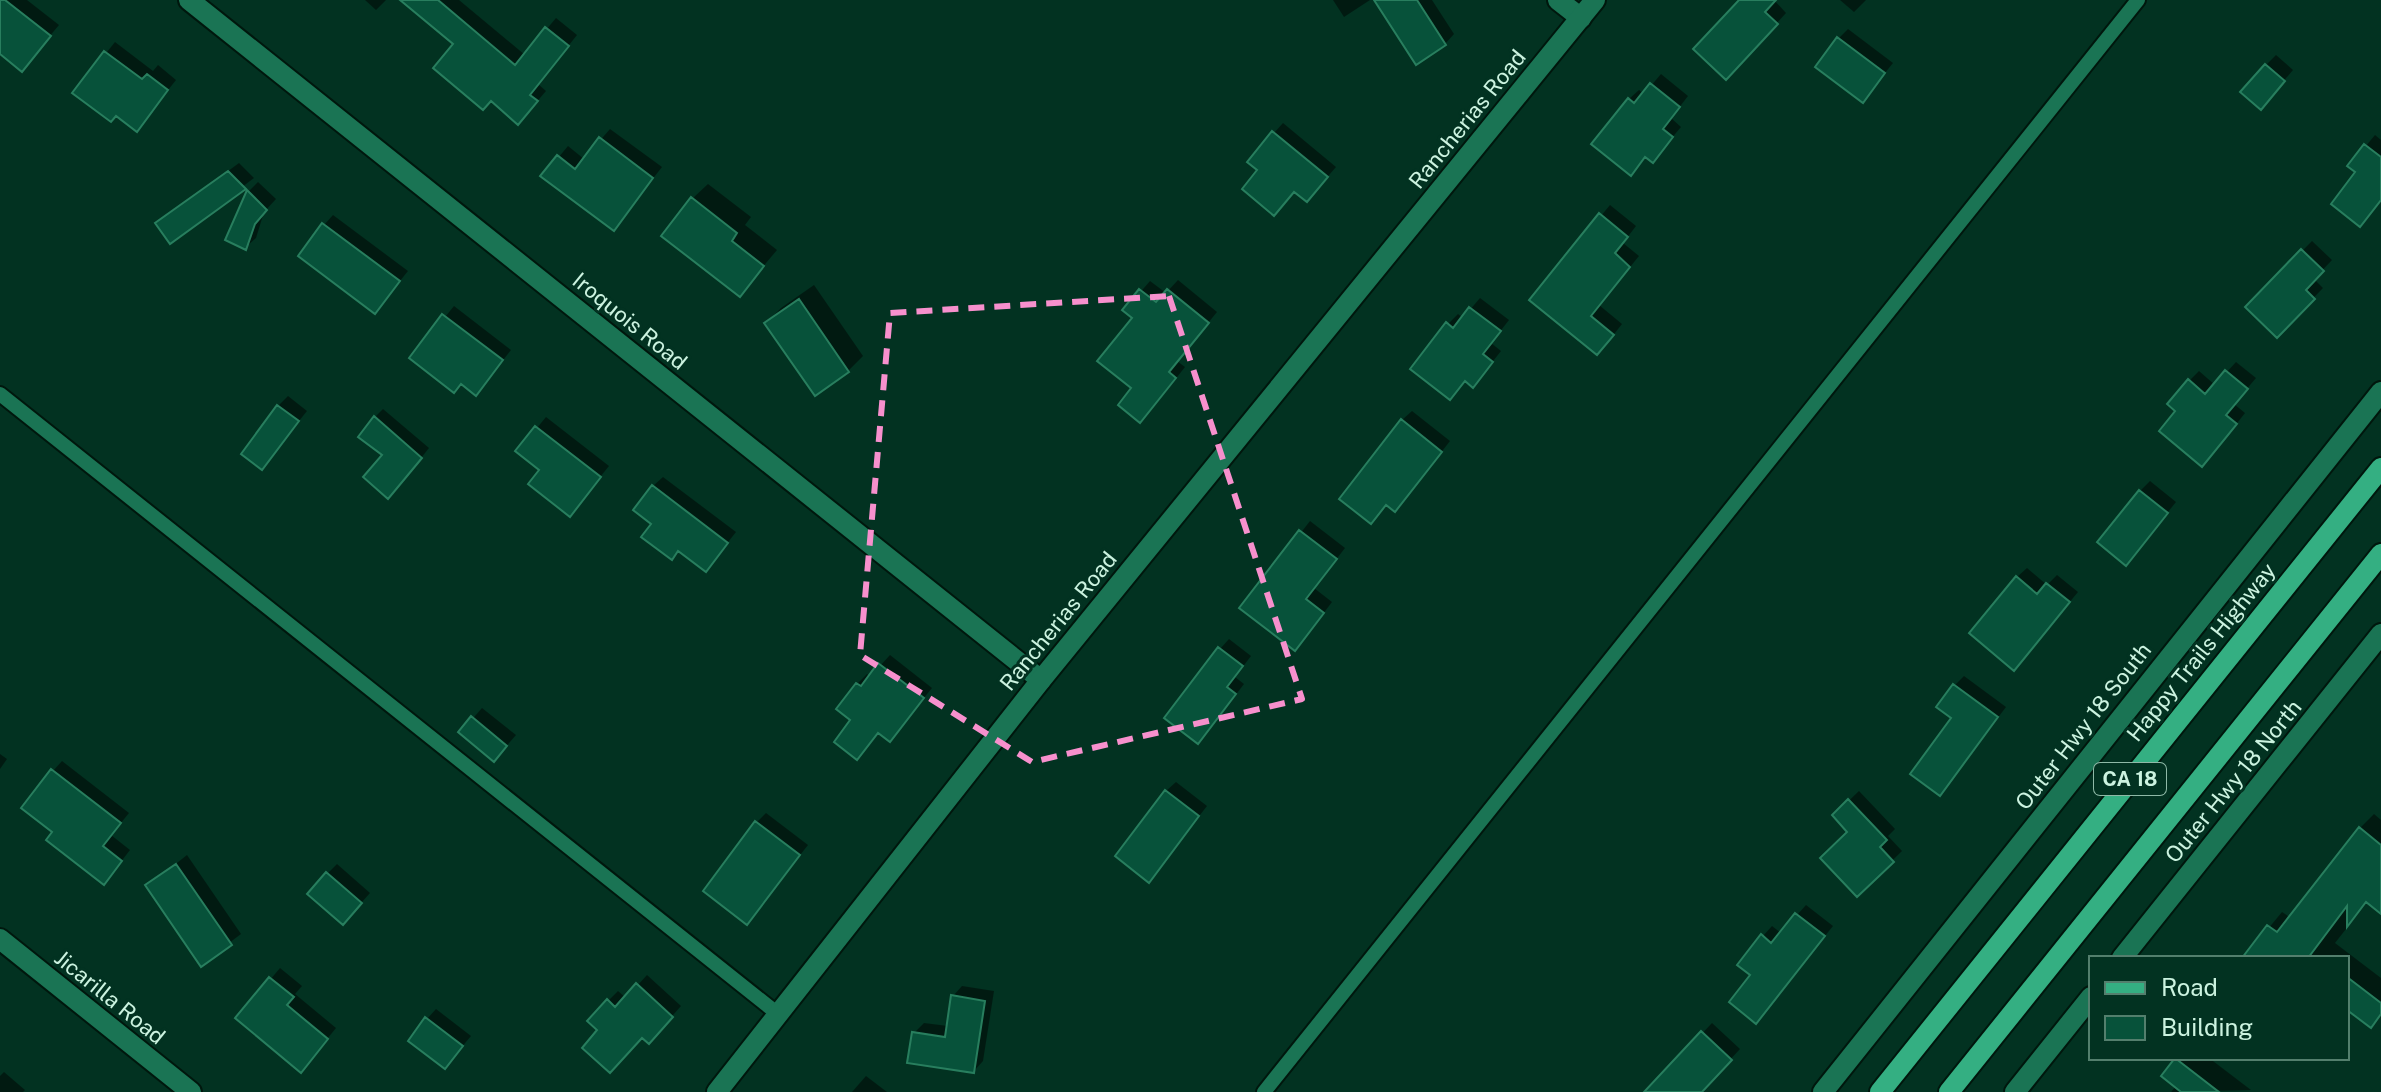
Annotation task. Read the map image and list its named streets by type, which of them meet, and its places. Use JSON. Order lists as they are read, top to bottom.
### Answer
{
  "streets": {
    "main road": ["Happy Trails Highway", "CA 18"],
    "street": [
      "Rancherias Road",
      "Iroquois Road",
      "Outer Hwy 18 South",
      "Outer Hwy 18 North",
      "Jicarilla Road"
    ]
  },
  "crossings": [
    ["Rancherias Road", "Iroquois Road"]
  ],
  "legend": ["Road", "Building"]
}
